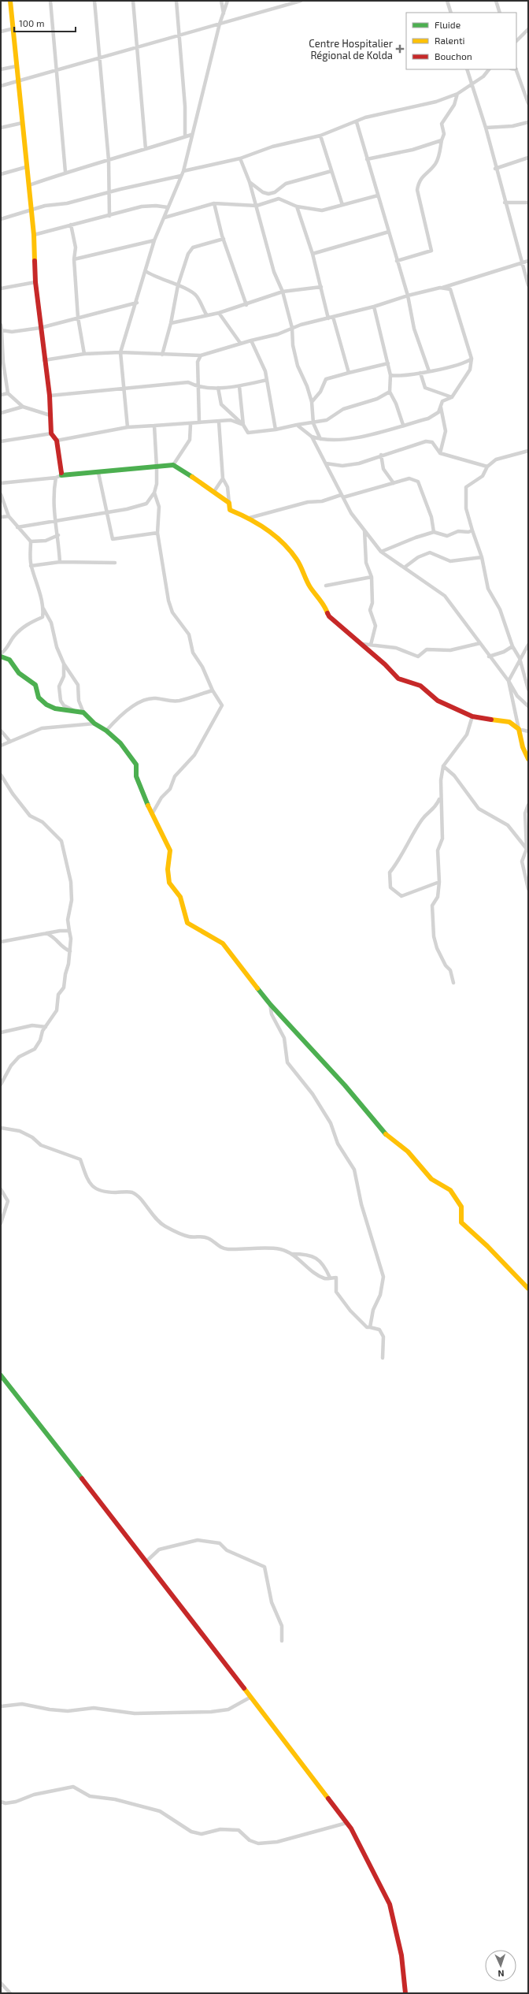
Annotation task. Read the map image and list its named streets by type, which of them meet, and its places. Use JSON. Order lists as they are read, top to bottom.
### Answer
{
  "places": {
    "health": ["Centre Hospitalier Régional de Kolda"]
  },
  "legend": ["Fluide", "Ralenti", "Bouchon"],
  "scale_bar": "100 m",
  "north": "bottom"
}
